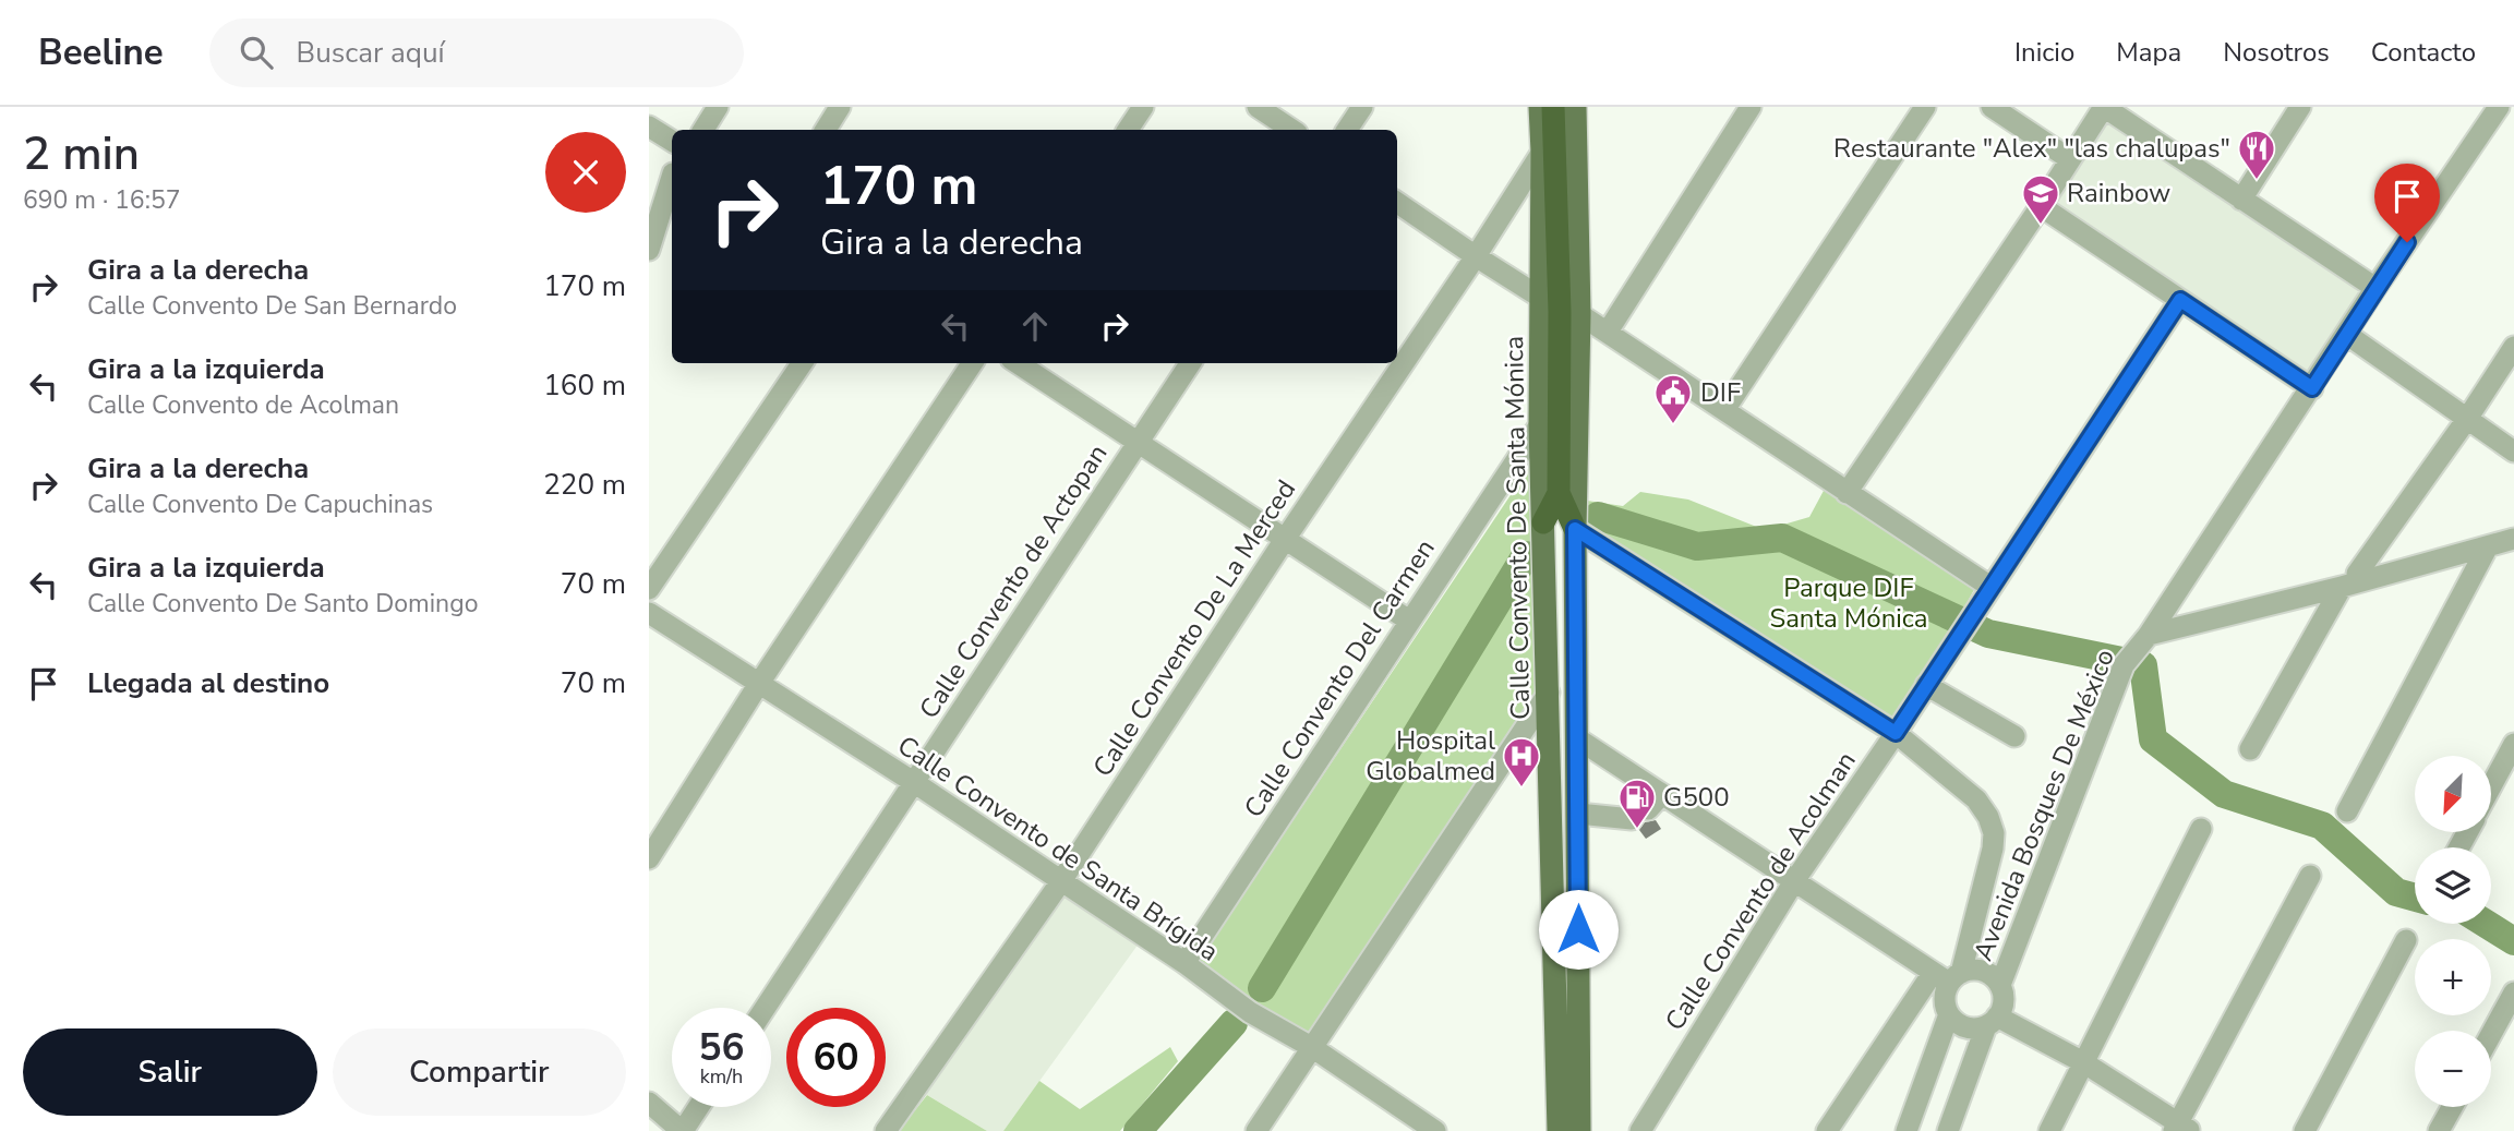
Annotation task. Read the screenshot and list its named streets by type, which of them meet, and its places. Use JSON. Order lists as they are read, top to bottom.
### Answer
{
  "streets": {
    "main road": ["Calle Convento De Santa Mónica"],
    "street": [
      "Calle Convento de Actopan",
      "Calle Convento De La Merced",
      "Calle Convento Del Carmen",
      "Avenida Bosques De México",
      "Calle Convento de Santa Brígida",
      "Calle Convento de Acolman"
    ]
  },
  "crossings": [
    ["Calle Convento De Santa Mónica", "Calle Convento De La Merced"],
    ["Calle Convento De Santa Mónica", "Calle Convento Del Carmen"],
    ["Calle Convento de Actopan", "Calle Convento de Santa Brígida"],
    ["Calle Convento De La Merced", "Calle Convento de Santa Brígida"],
    ["Calle Convento Del Carmen", "Calle Convento de Santa Brígida"]
  ],
  "parks": ["Parque DIF Santa Mónica"],
  "places": {
    "restaurant": ["Restaurante \"Alex\" \"las chalupas\""],
    "school or university": ["Rainbow"],
    "public building": ["DIF"],
    "hospital": ["Hospital Globalmed"],
    "fuel station": ["G500"]
  },
  "north": "bottom left",
  "page": {
    "header": "Beeline",
    "search": "Buscar aquí",
    "nav": [
      "Inicio",
      "Mapa",
      "Nosotros",
      "Contacto"
    ],
    "heading": ["2 min", "690 m · 16:57"],
    "turn": ["170 m", "Gira a la derecha"],
    "list": [
      {
        "name": "Gira a la derecha",
        "note": "Calle Convento De San Bernardo",
        "value": "170 m"
      },
      {
        "name": "Gira a la izquierda",
        "note": "Calle Convento de Acolman",
        "value": "160 m"
      },
      {
        "name": "Gira a la derecha",
        "note": "Calle Convento De Capuchinas",
        "value": "220 m"
      },
      {
        "name": "Gira a la izquierda",
        "note": "Calle Convento De Santo Domingo",
        "value": "70 m"
      },
      {
        "name": "Llegada al destino",
        "value": "70 m"
      }
    ],
    "map_buttons": ["+", "−"],
    "speed": "56 km/h",
    "limit": "60",
    "buttons": ["Salir", "Compartir"]
  }
}
